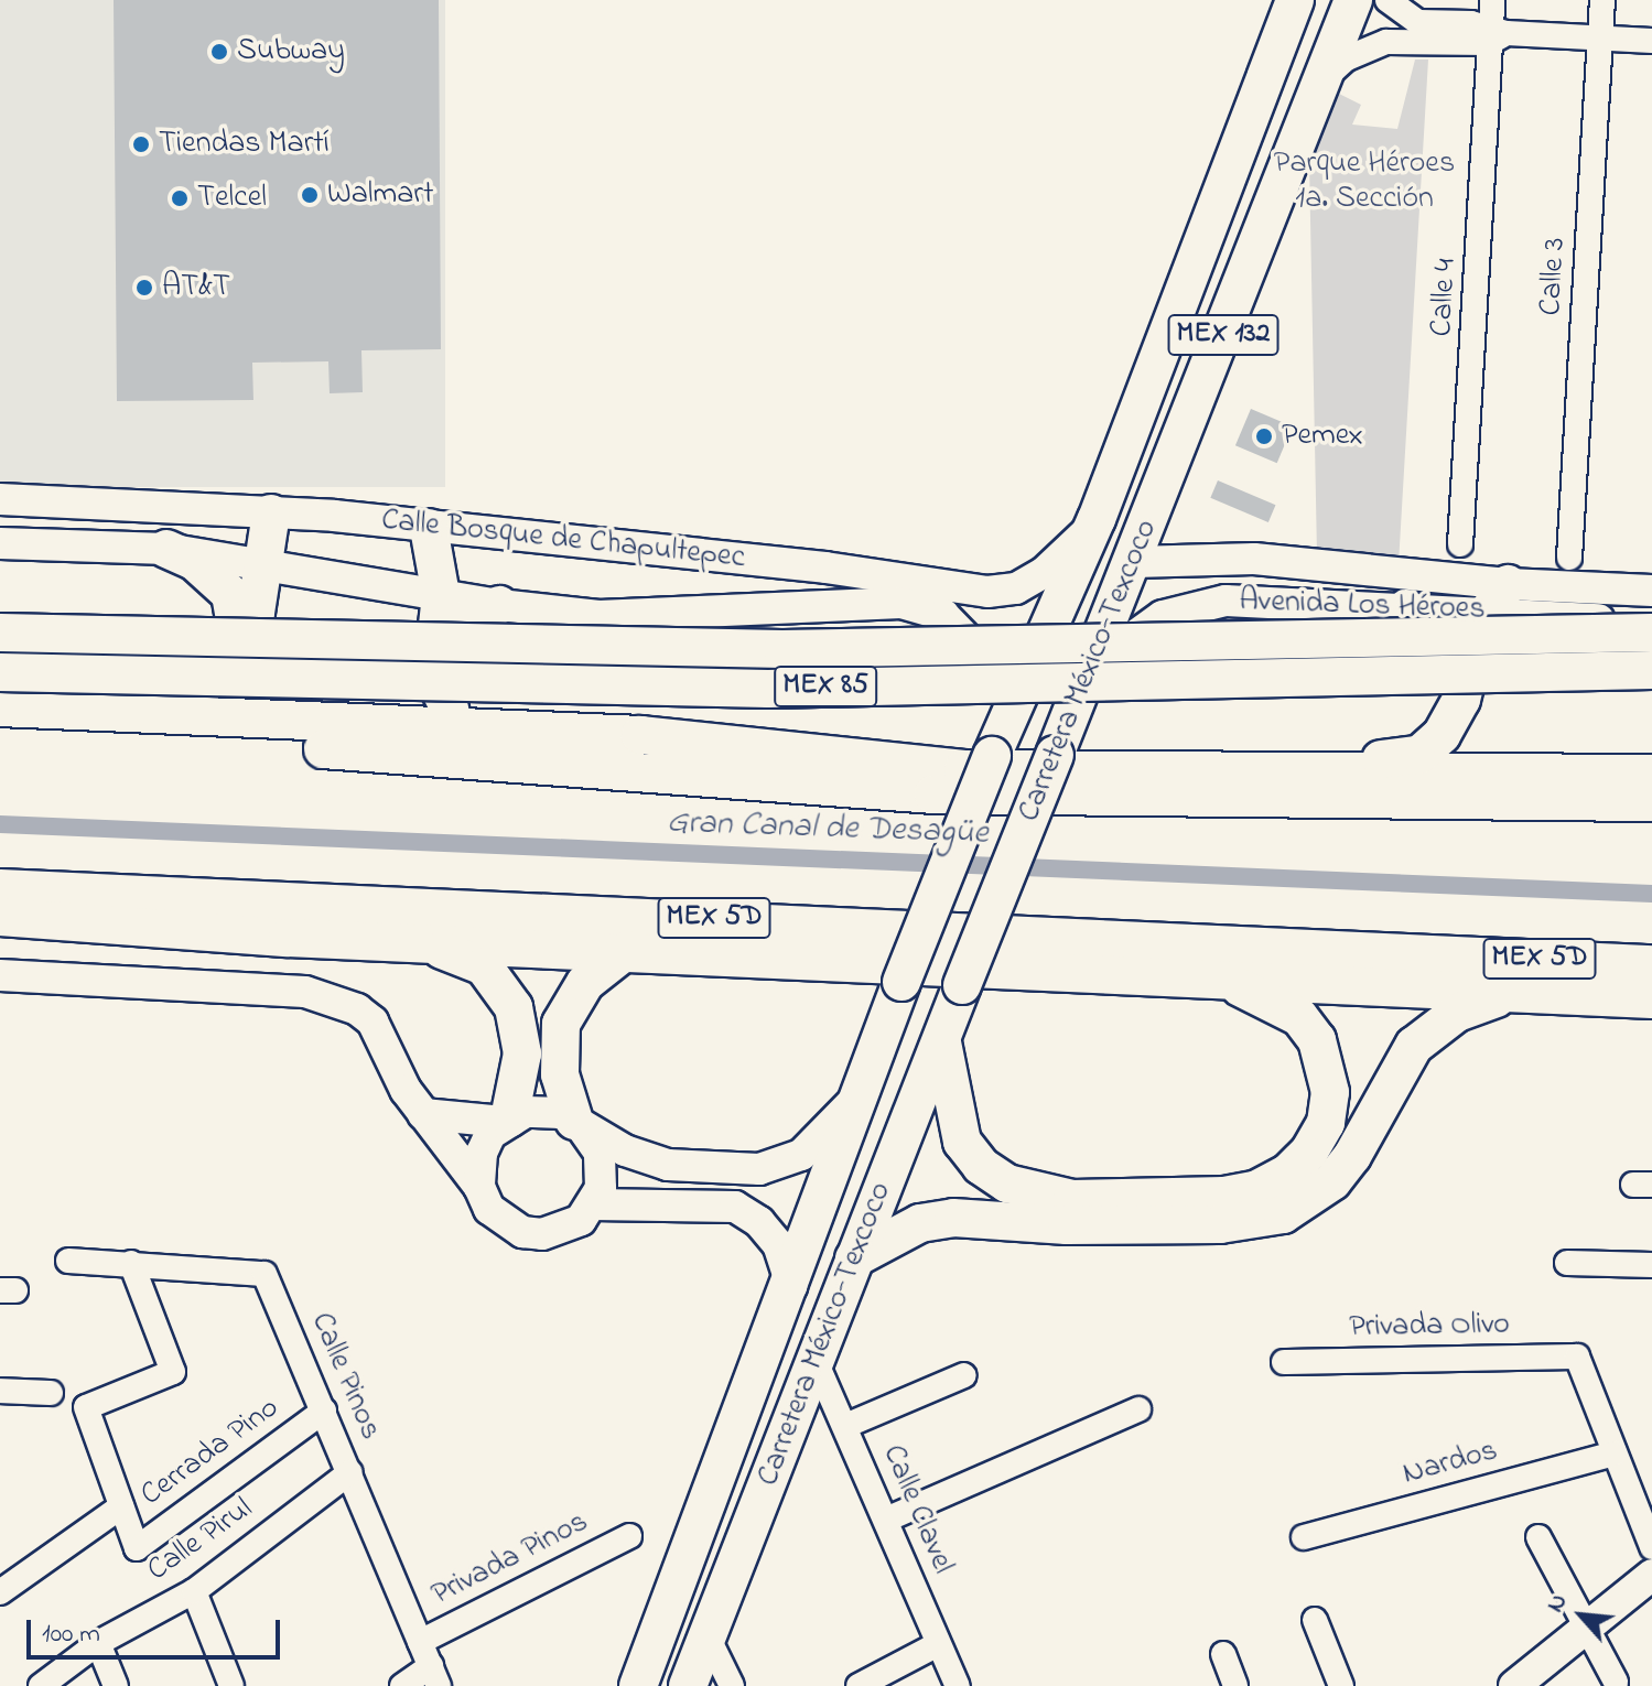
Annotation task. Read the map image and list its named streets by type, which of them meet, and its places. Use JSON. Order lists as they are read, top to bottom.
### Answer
{
  "streets": {
    "highway": [
      "MEX 132",
      "Carretera México-Texcoco",
      "MEX 85",
      "MEX 5D"
    ],
    "main road": ["Calle Bosque de Chapultepec", "Avenida Los Héroes"],
    "street": [
      "Calle 3",
      "Calle 4",
      "Privada Olivo",
      "Calle Pinos",
      "Cerrada Pino",
      "Nardos",
      "Calle Clavel",
      "Calle Pirul",
      "Privada Pinos"
    ]
  },
  "crossings": [
    ["Calle Bosque de Chapultepec", "Carretera México-Texcoco"],
    ["Avenida Los Héroes", "Carretera México-Texcoco"],
    ["Carretera México-Texcoco", "Calle Clavel"],
    ["Privada Olivo", "Nardos"],
    ["Calle Pinos", "Cerrada Pino"],
    ["Calle Pinos", "Calle Pirul"],
    ["Calle Pinos", "Privada Pinos"]
  ],
  "water": ["Gran Canal de Desagüe"],
  "parks": ["Parque Héroes 1a. Sección"],
  "places": [
    "Subway",
    "Tiendas Martí",
    "Walmart",
    "Telcel",
    "AT&T",
    "Pemex"
  ],
  "scale_bar": "100 m",
  "north": "top left"
}
